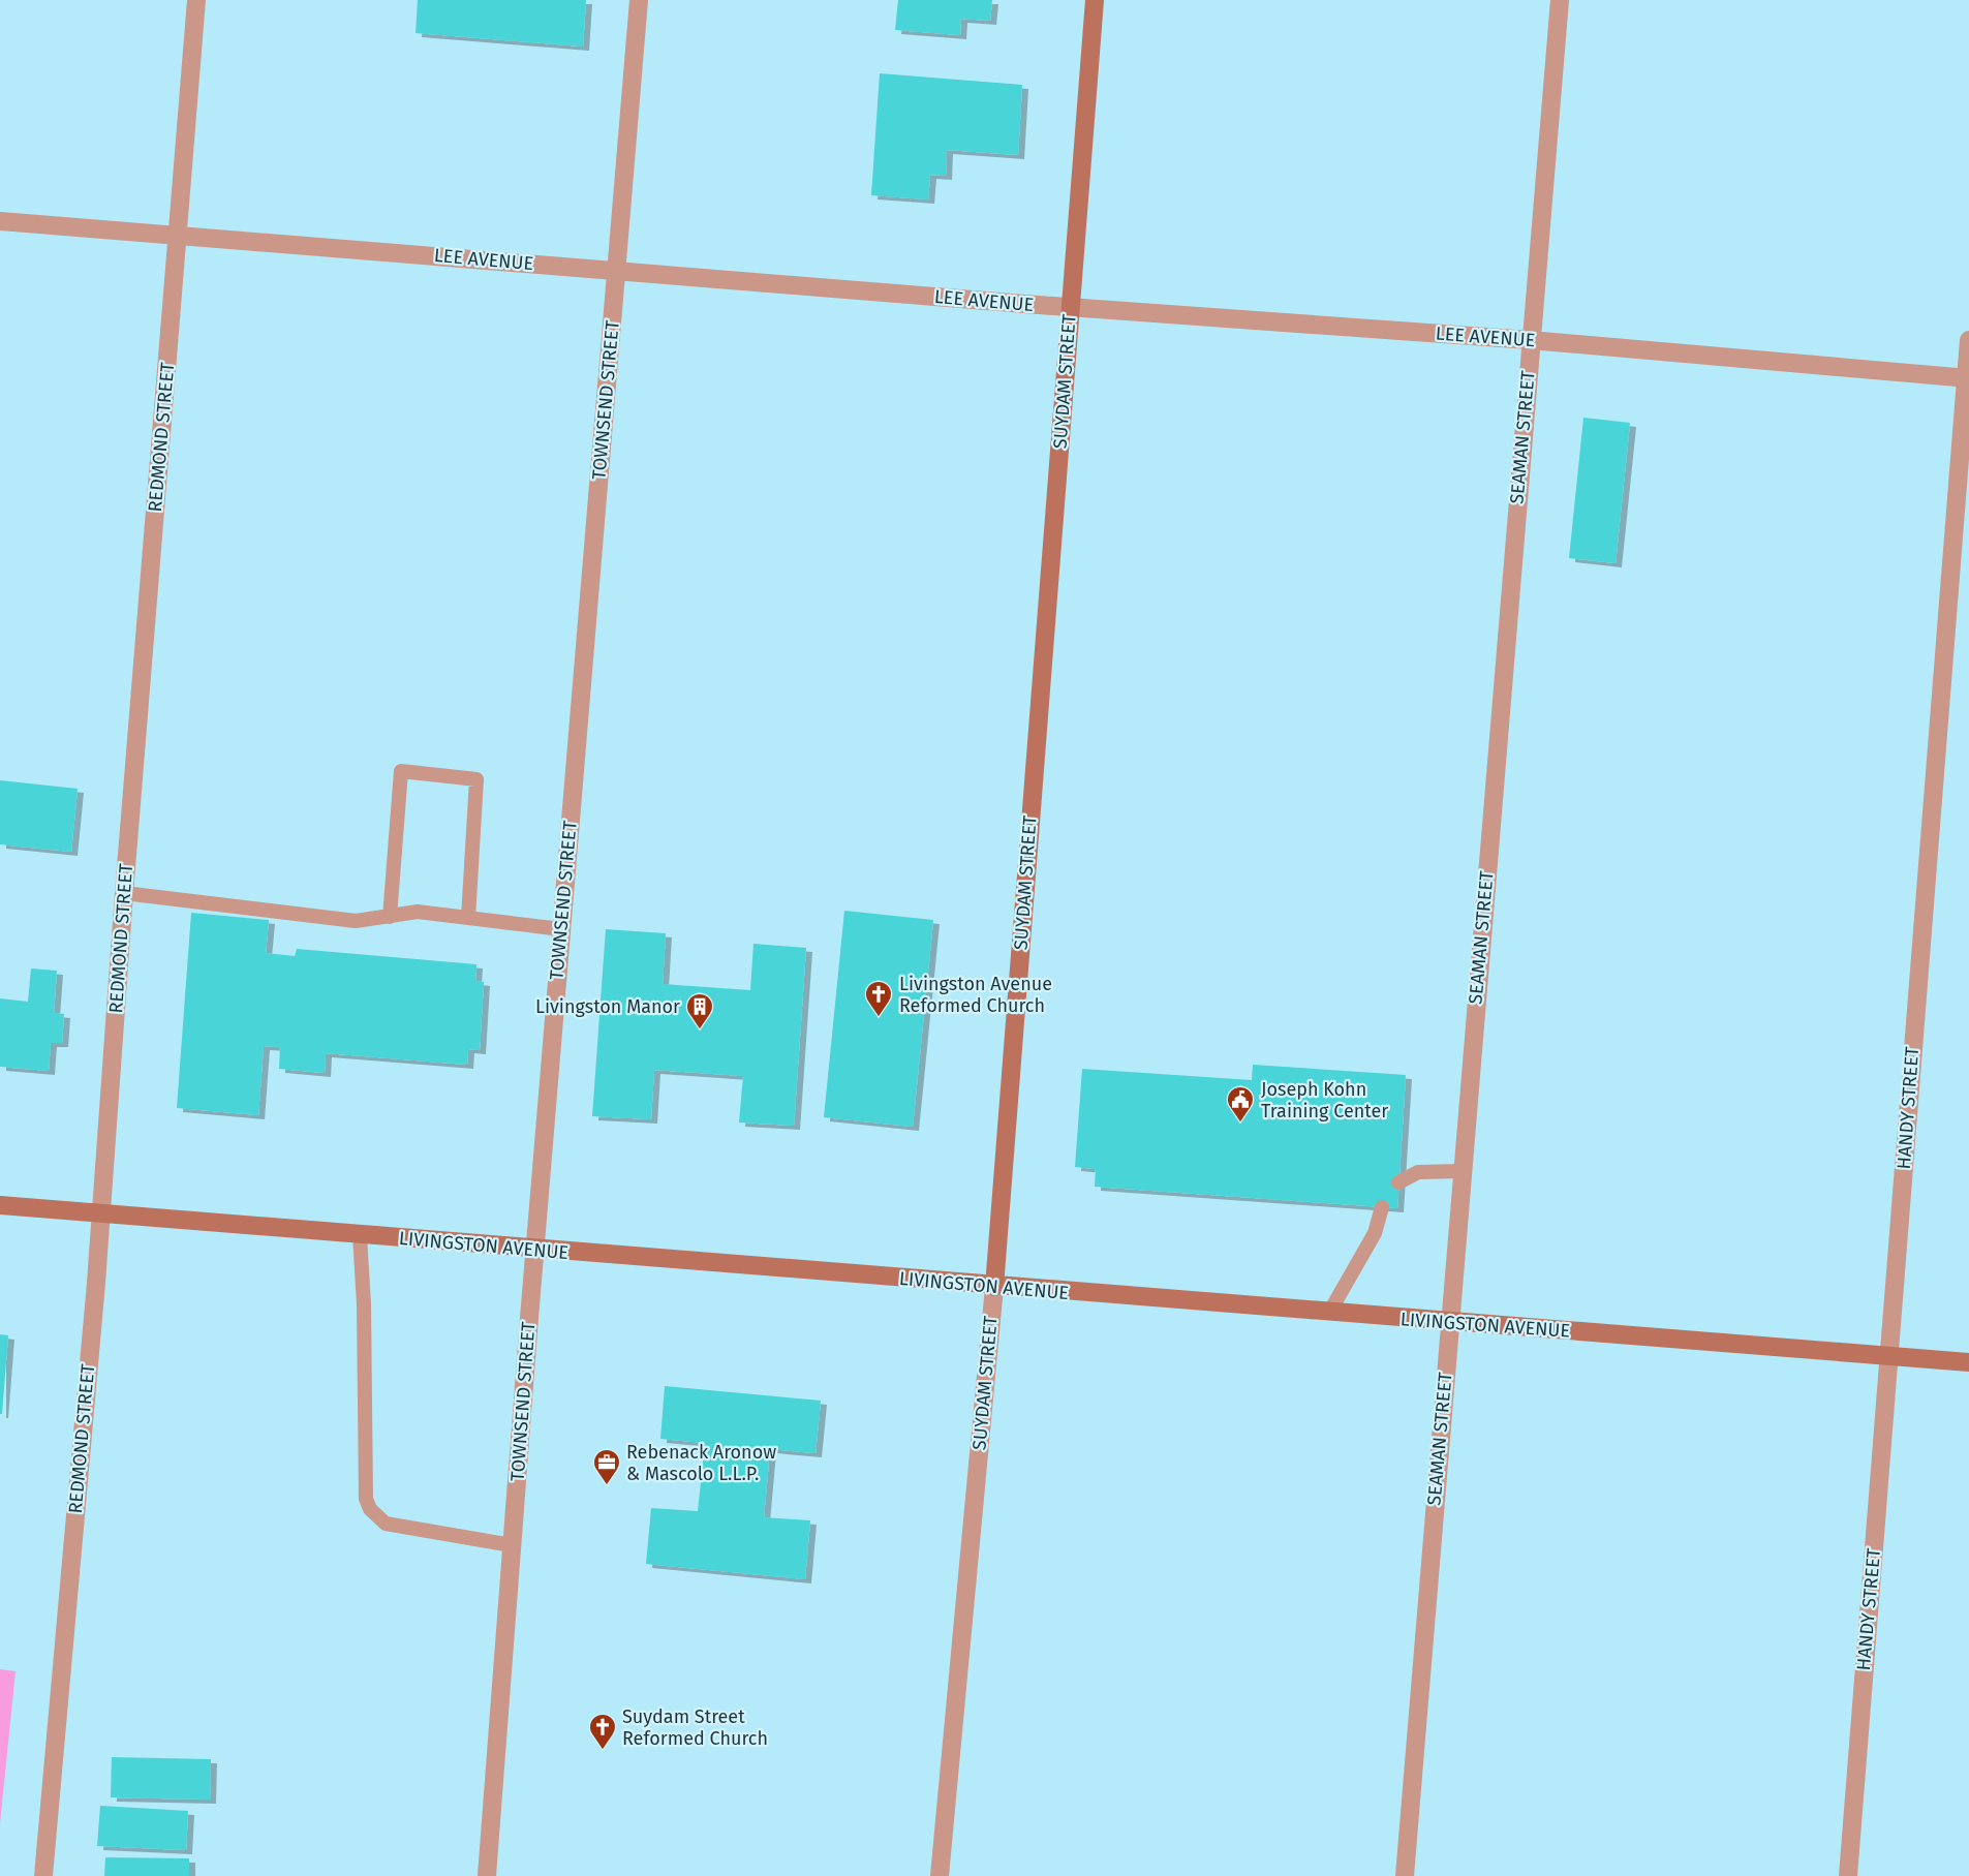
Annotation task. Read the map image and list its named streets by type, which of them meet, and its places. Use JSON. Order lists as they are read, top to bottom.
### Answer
{
  "streets": {
    "main road": ["SUYDAM STREET", "LIVINGSTON AVENUE"],
    "street": [
      "LEE AVENUE",
      "TOWNSEND STREET",
      "REDMOND STREET",
      "SEAMAN STREET",
      "HANDY STREET"
    ]
  },
  "crossings": [
    ["LEE AVENUE", "SUYDAM STREET"],
    ["LEE AVENUE", "TOWNSEND STREET"],
    ["LEE AVENUE", "REDMOND STREET"],
    ["LEE AVENUE", "SEAMAN STREET"],
    ["LEE AVENUE", "HANDY STREET"],
    ["SUYDAM STREET", "LIVINGSTON AVENUE"],
    ["TOWNSEND STREET", "LIVINGSTON AVENUE"],
    ["REDMOND STREET", "LIVINGSTON AVENUE"],
    ["SEAMAN STREET", "LIVINGSTON AVENUE"],
    ["HANDY STREET", "LIVINGSTON AVENUE"]
  ],
  "places": {
    "church": ["Livingston Avenue Reformed Church", "Suydam Street Reformed Church"],
    "building": ["Livingston Manor"],
    "public building": ["Joseph Kohn Training Center"],
    "office": ["Rebenack Aronow & Mascolo L.L.P."]
  }
}
